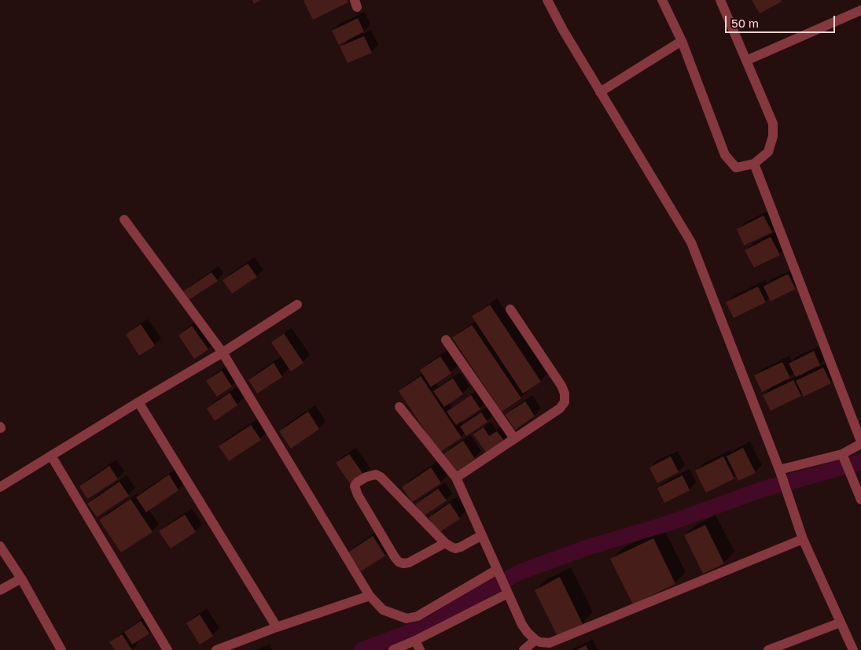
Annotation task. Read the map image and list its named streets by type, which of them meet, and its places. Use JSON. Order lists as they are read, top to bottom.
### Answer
{
  "scale_bar": "50 m"
}
